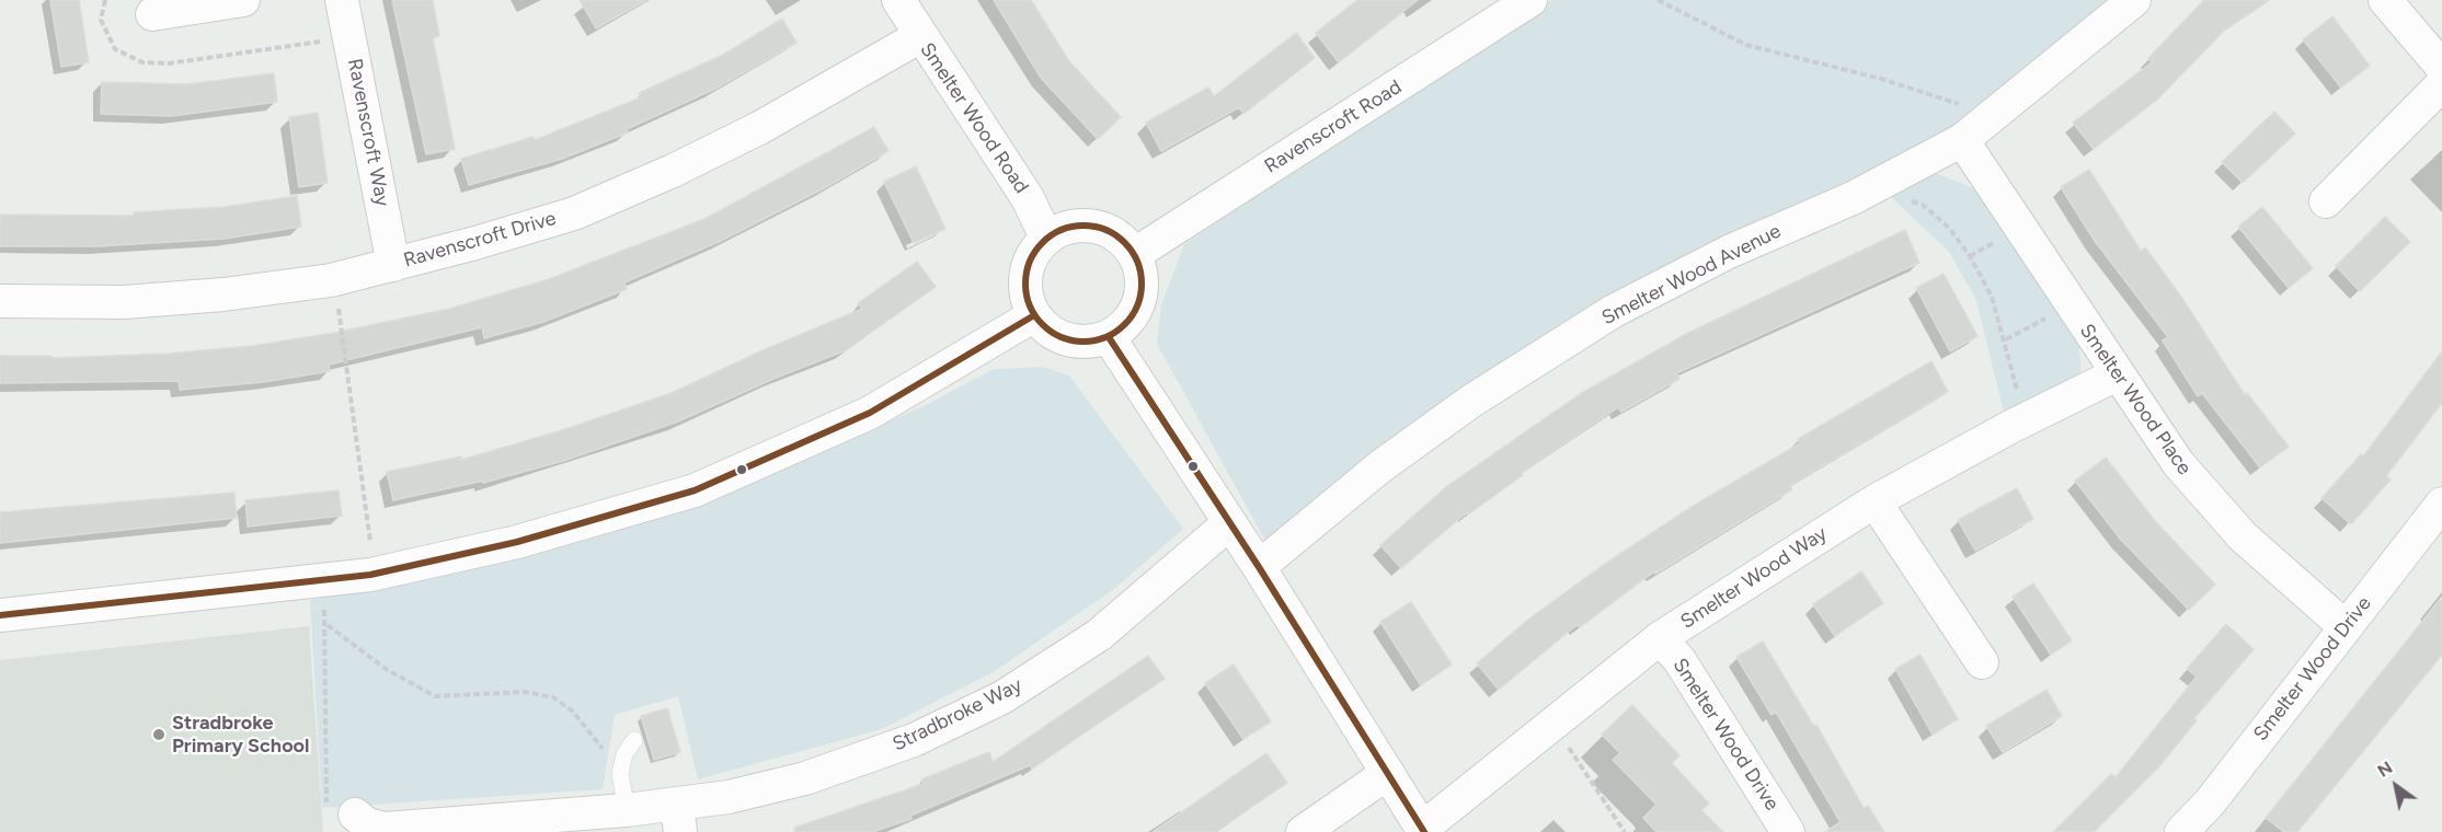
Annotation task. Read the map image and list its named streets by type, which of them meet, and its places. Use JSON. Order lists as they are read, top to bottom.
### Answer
{
  "streets": {
    "street": [
      "Smelter Wood Road",
      "Ravenscroft Road",
      "Ravenscroft Way",
      "Ravenscroft Drive",
      "Smelter Wood Avenue",
      "Smelter Wood Place",
      "Smelter Wood Way",
      "Smelter Wood Drive",
      "Stradbroke Way"
    ]
  },
  "crossings": [
    ["Smelter Wood Road", "Ravenscroft Road"],
    ["Smelter Wood Road", "Ravenscroft Drive"],
    ["Ravenscroft Way", "Ravenscroft Drive"],
    ["Smelter Wood Avenue", "Smelter Wood Place"],
    ["Smelter Wood Place", "Smelter Wood Way"],
    ["Smelter Wood Place", "Smelter Wood Drive"],
    ["Smelter Wood Way", "Smelter Wood Drive"]
  ],
  "places": ["Stradbroke Primary School"],
  "north": "top left"
}
